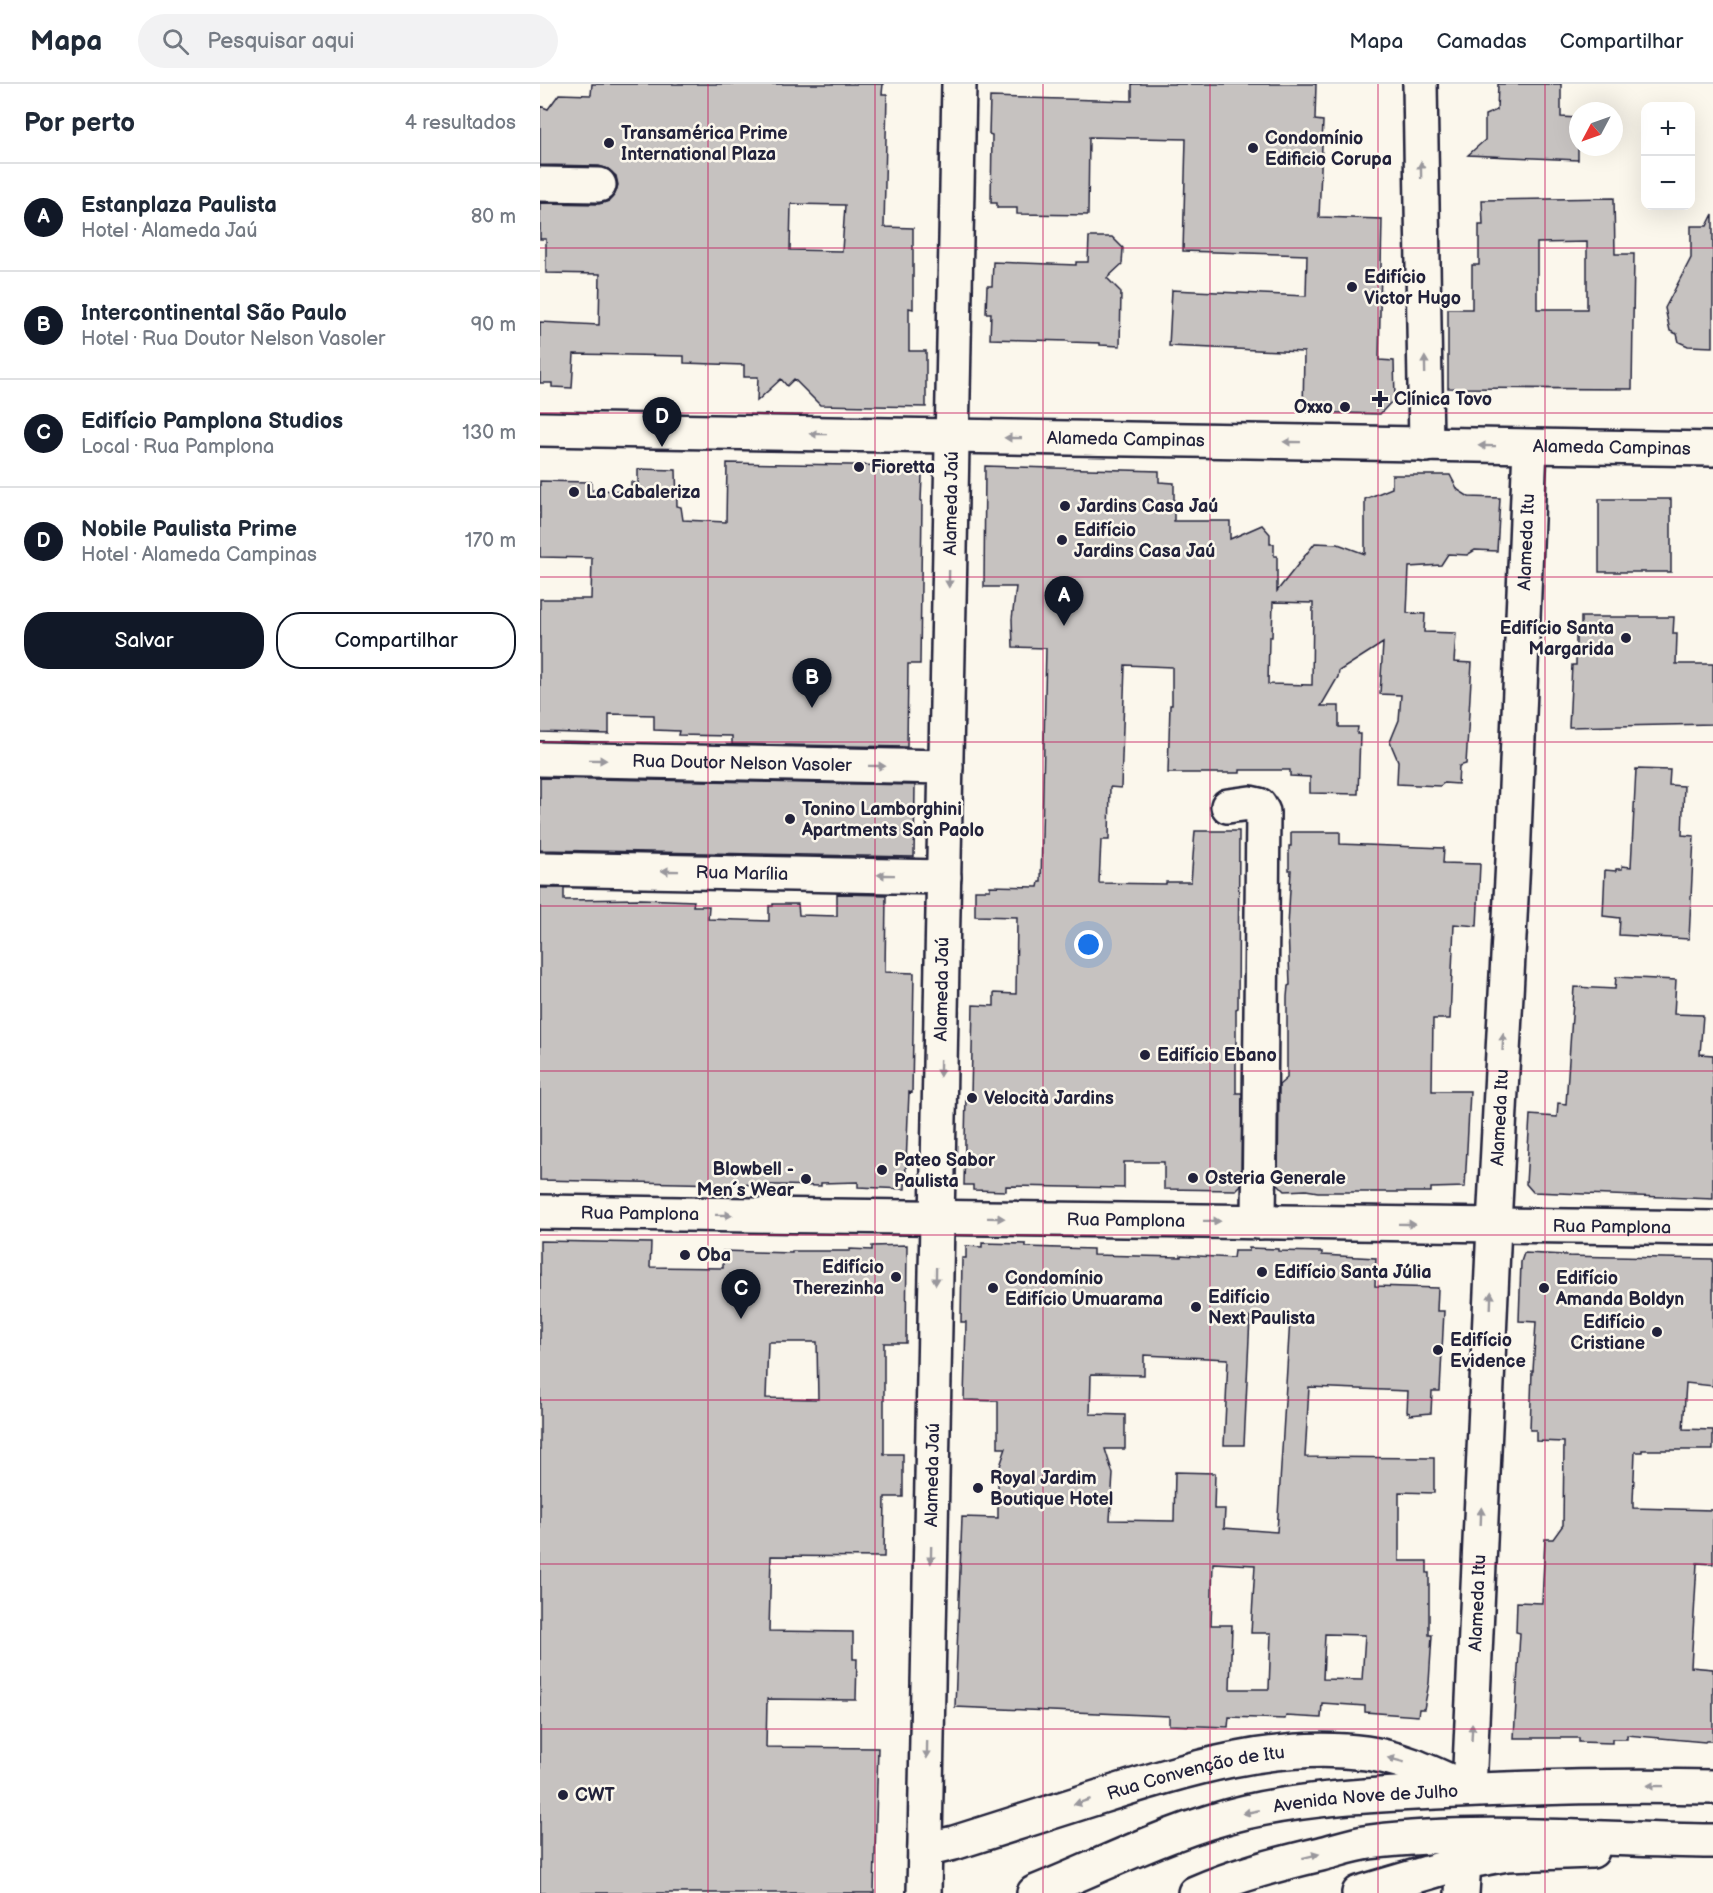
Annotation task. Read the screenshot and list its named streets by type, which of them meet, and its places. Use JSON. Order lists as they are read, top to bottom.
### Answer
{
  "streets": {
    "street": [
      "Alameda Campinas",
      "Alameda Jaú",
      "Alameda Itu",
      "Rua Doutor Nelson Vasoler",
      "Rua Marília",
      "Rua Pamplona",
      "Rua Convenção de Itu",
      "Avenida Nove de Julho"
    ]
  },
  "crossings": [
    ["Alameda Campinas", "Alameda Jaú"],
    ["Alameda Campinas", "Alameda Itu"],
    ["Alameda Jaú", "Rua Doutor Nelson Vasoler"],
    ["Alameda Jaú", "Rua Marília"],
    ["Alameda Jaú", "Rua Pamplona"],
    ["Alameda Jaú", "Rua Convenção de Itu"],
    ["Alameda Itu", "Rua Pamplona"],
    ["Alameda Itu", "Rua Convenção de Itu"],
    ["Alameda Itu", "Avenida Nove de Julho"],
    ["Rua Convenção de Itu", "Avenida Nove de Julho"]
  ],
  "one_way": [
    "Alameda Campinas",
    "Alameda Jaú",
    "Rua Doutor Nelson Vasoler",
    "Rua Marília",
    "Rua Pamplona"
  ],
  "places": {
    "other": [
      "Transamérica Prime International Plaza",
      "Condomínio Edificio Corupa",
      "Edifício Victor Hugo",
      "Oxxo",
      "Fioretta",
      "La Cabaleriza",
      "Jardins Casa Jaú",
      "Edifício Jardins Casa Jaú",
      "Edifício Santa Margarida",
      "Tonino Lamborghini Apartments San Paolo",
      "Edifício Ebano",
      "Velocità Jardins",
      "Pateo Sabor Paulista",
      "Osteria Generale",
      "Blowbell - Men´s Wear",
      "Oba",
      "Edifício Santa Júlia",
      "Edifício Therezinha",
      "Condomínio Edifício Umuarama",
      "Edifício Amanda Boldyn",
      "Edifício Next Paulista",
      "Edifício Cristiane",
      "Edifício Evidence",
      "Royal Jardim Boutique Hotel",
      "CWT"
    ],
    "health": ["Clínica Tovo"]
  },
  "north": "bottom left",
  "page": {
    "header": "Mapa",
    "search": "Pesquisar aqui",
    "nav": ["Mapa", "Camadas", "Compartilhar"],
    "heading": ["Por perto", "4 resultados"],
    "map_buttons": ["+", "−"],
    "list": [
      {
        "mark": "A",
        "name": "Estanplaza Paulista",
        "note": "Hotel · Alameda Jaú",
        "value": "80 m"
      },
      {
        "mark": "B",
        "name": "Intercontinental São Paulo",
        "note": "Hotel · Rua Doutor Nelson Vasoler",
        "value": "90 m"
      },
      {
        "mark": "C",
        "name": "Edifício Pamplona Studios",
        "note": "Local · Rua Pamplona",
        "value": "130 m"
      },
      {
        "mark": "D",
        "name": "Nobile Paulista Prime",
        "note": "Hotel · Alameda Campinas",
        "value": "170 m"
      }
    ],
    "pins": [
      "D",
      "A",
      "B",
      "C"
    ],
    "buttons": ["Salvar", "Compartilhar"]
  }
}
